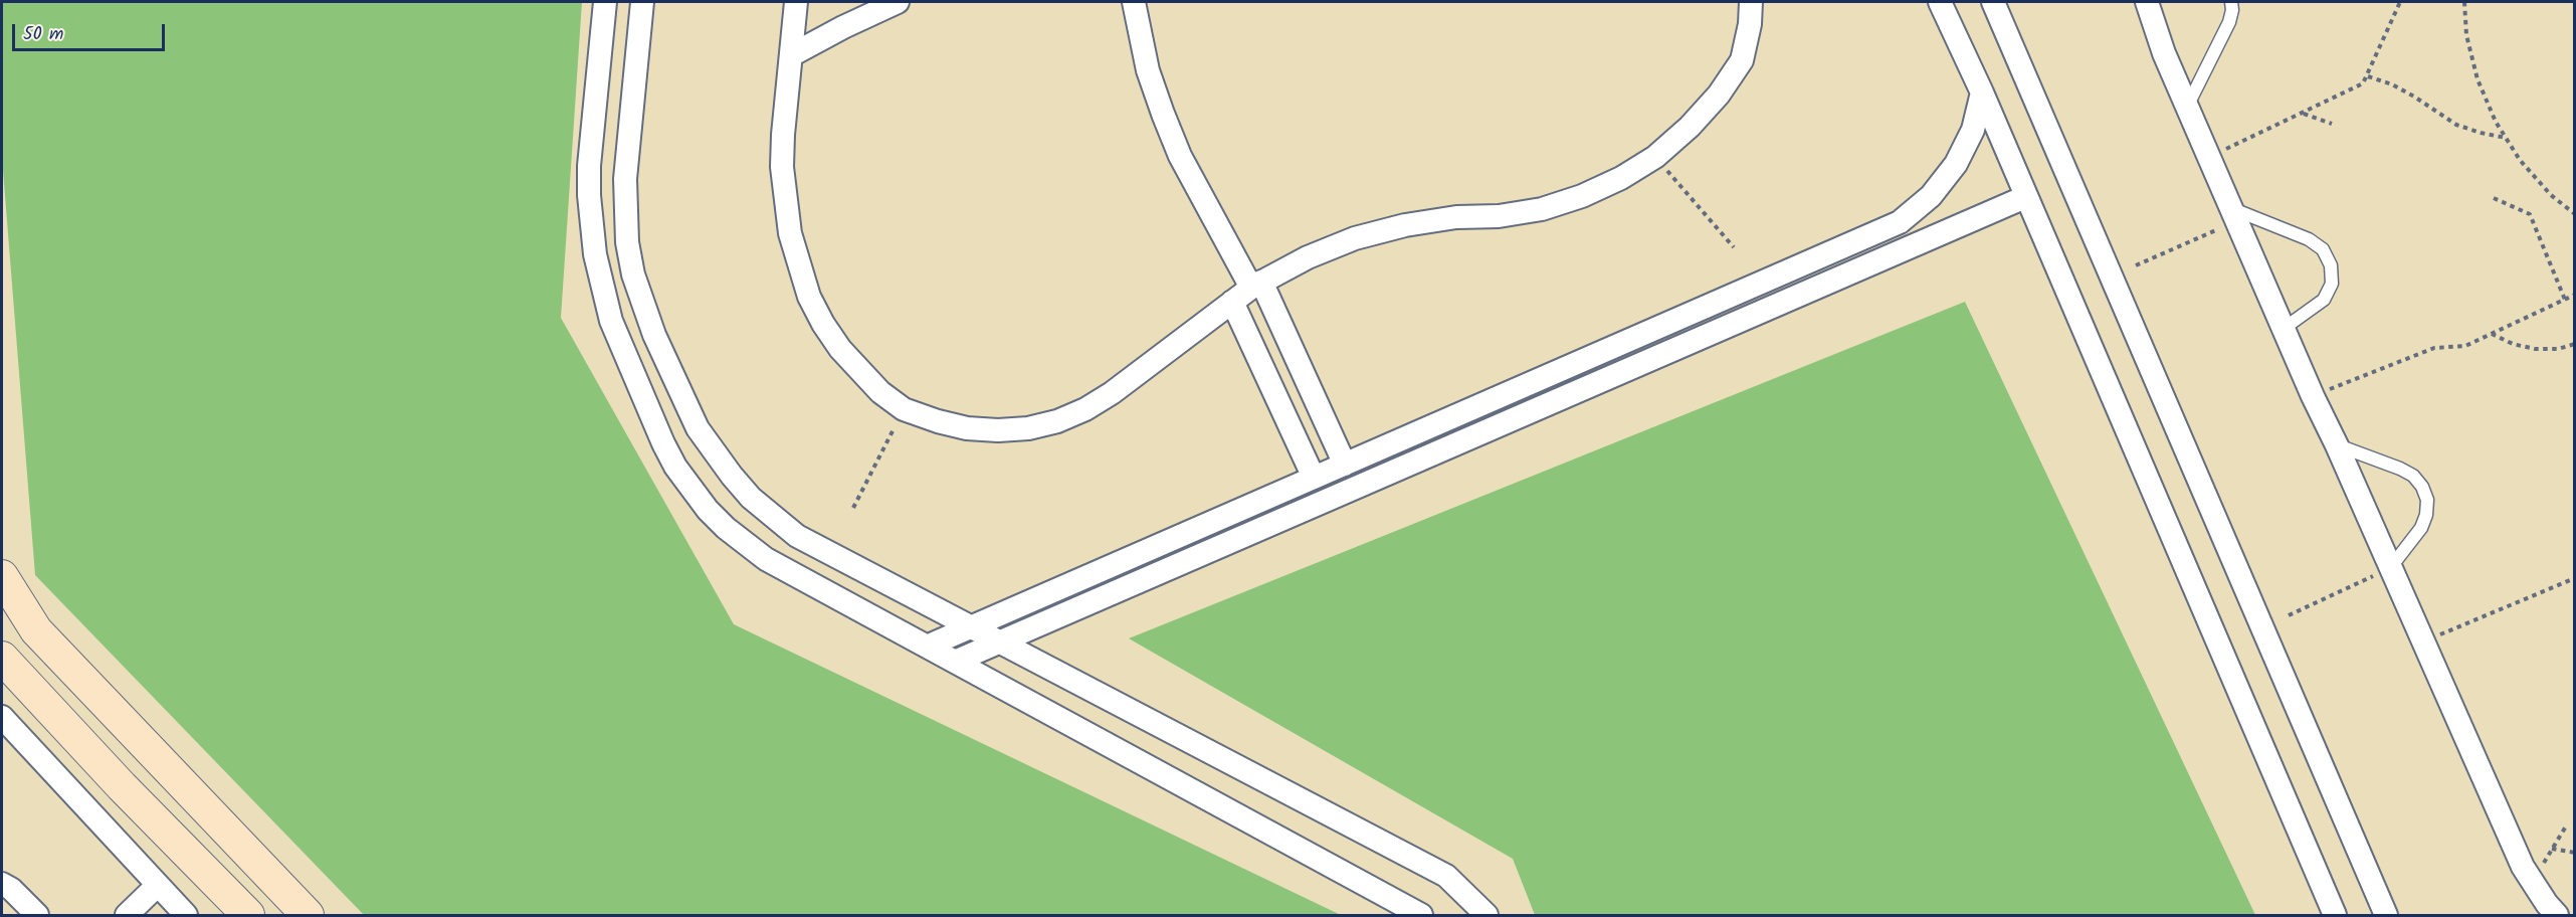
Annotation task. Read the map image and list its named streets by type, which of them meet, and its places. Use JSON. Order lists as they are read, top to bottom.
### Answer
{
  "scale_bar": "50 m"
}
